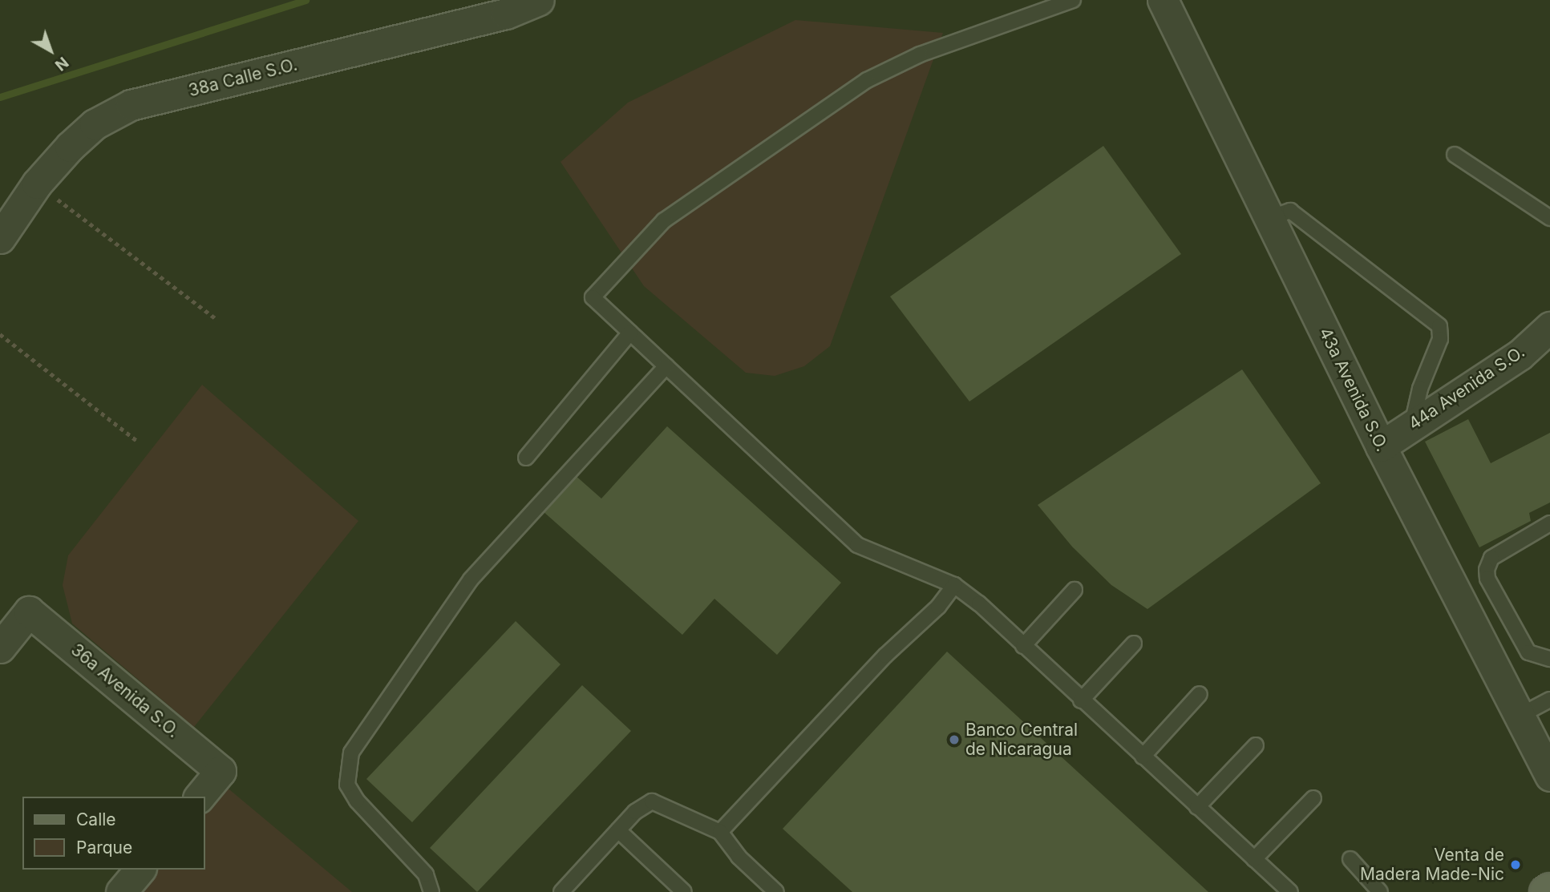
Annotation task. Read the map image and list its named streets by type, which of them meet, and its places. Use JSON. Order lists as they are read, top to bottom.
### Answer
{
  "streets": {
    "street": [
      "38a Calle S.O.",
      "44a Avenida S.O.",
      "43a Avenida S.O.",
      "36a Avenida S.O."
    ]
  },
  "crossings": [
    ["44a Avenida S.O.", "43a Avenida S.O."]
  ],
  "places": ["Banco Central de Nicaragua", "Venta de Madera Made-Nic"],
  "legend": ["Calle", "Parque"],
  "north": "bottom right"
}
